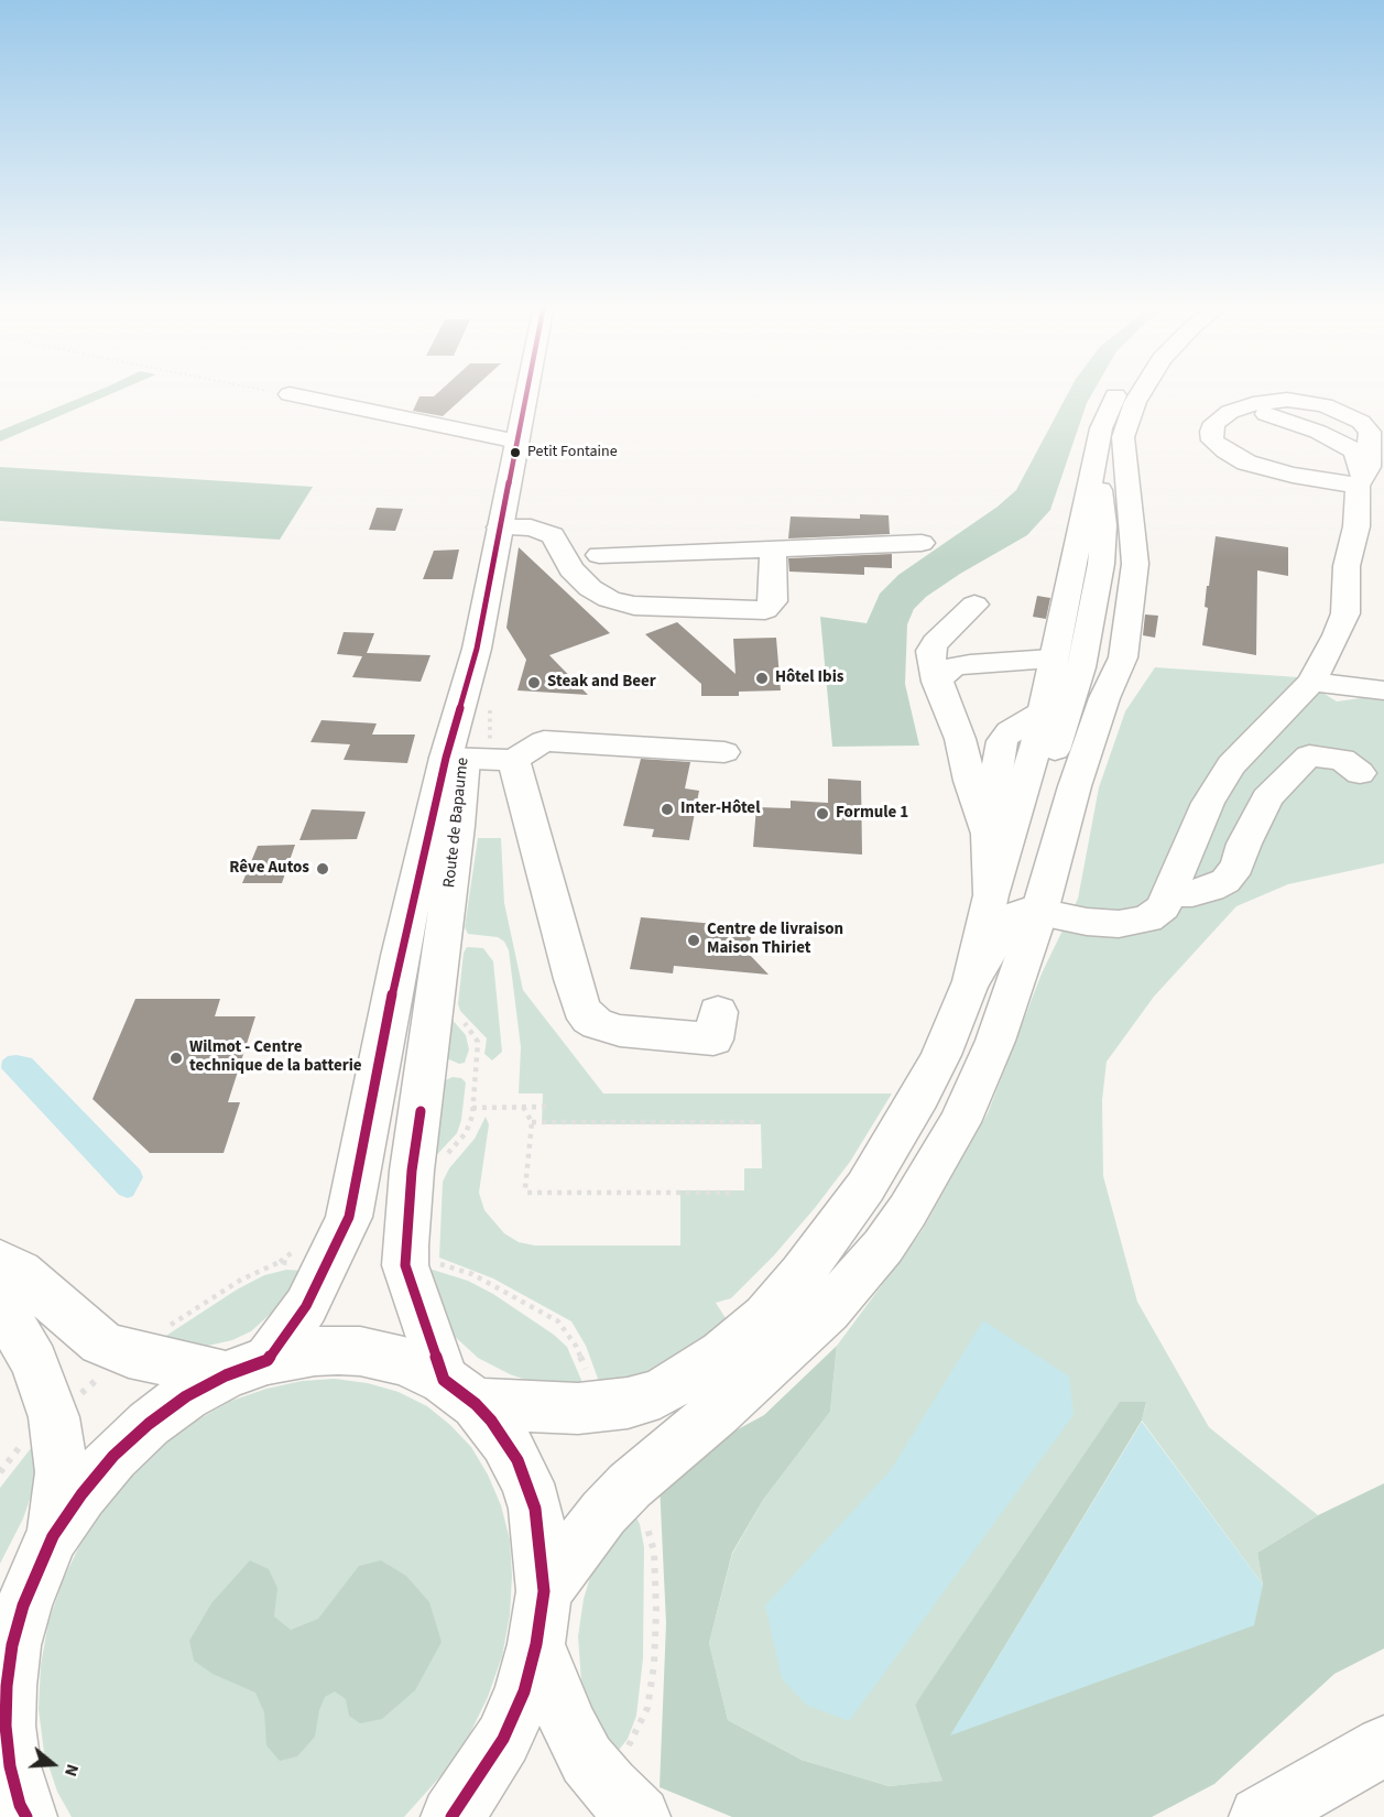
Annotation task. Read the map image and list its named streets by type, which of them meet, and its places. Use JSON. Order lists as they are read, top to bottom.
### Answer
{
  "streets": {
    "main road": ["Route de Bapaume"]
  },
  "places": [
    "Petit Fontaine",
    "Hôtel Ibis",
    "Steak and Beer",
    "Inter-Hôtel",
    "Formule 1",
    "Rêve Autos",
    "Centre de livraison Maison Thiriet",
    "Wilmot - Centre technique de la batterie"
  ],
  "north": "right"
}
